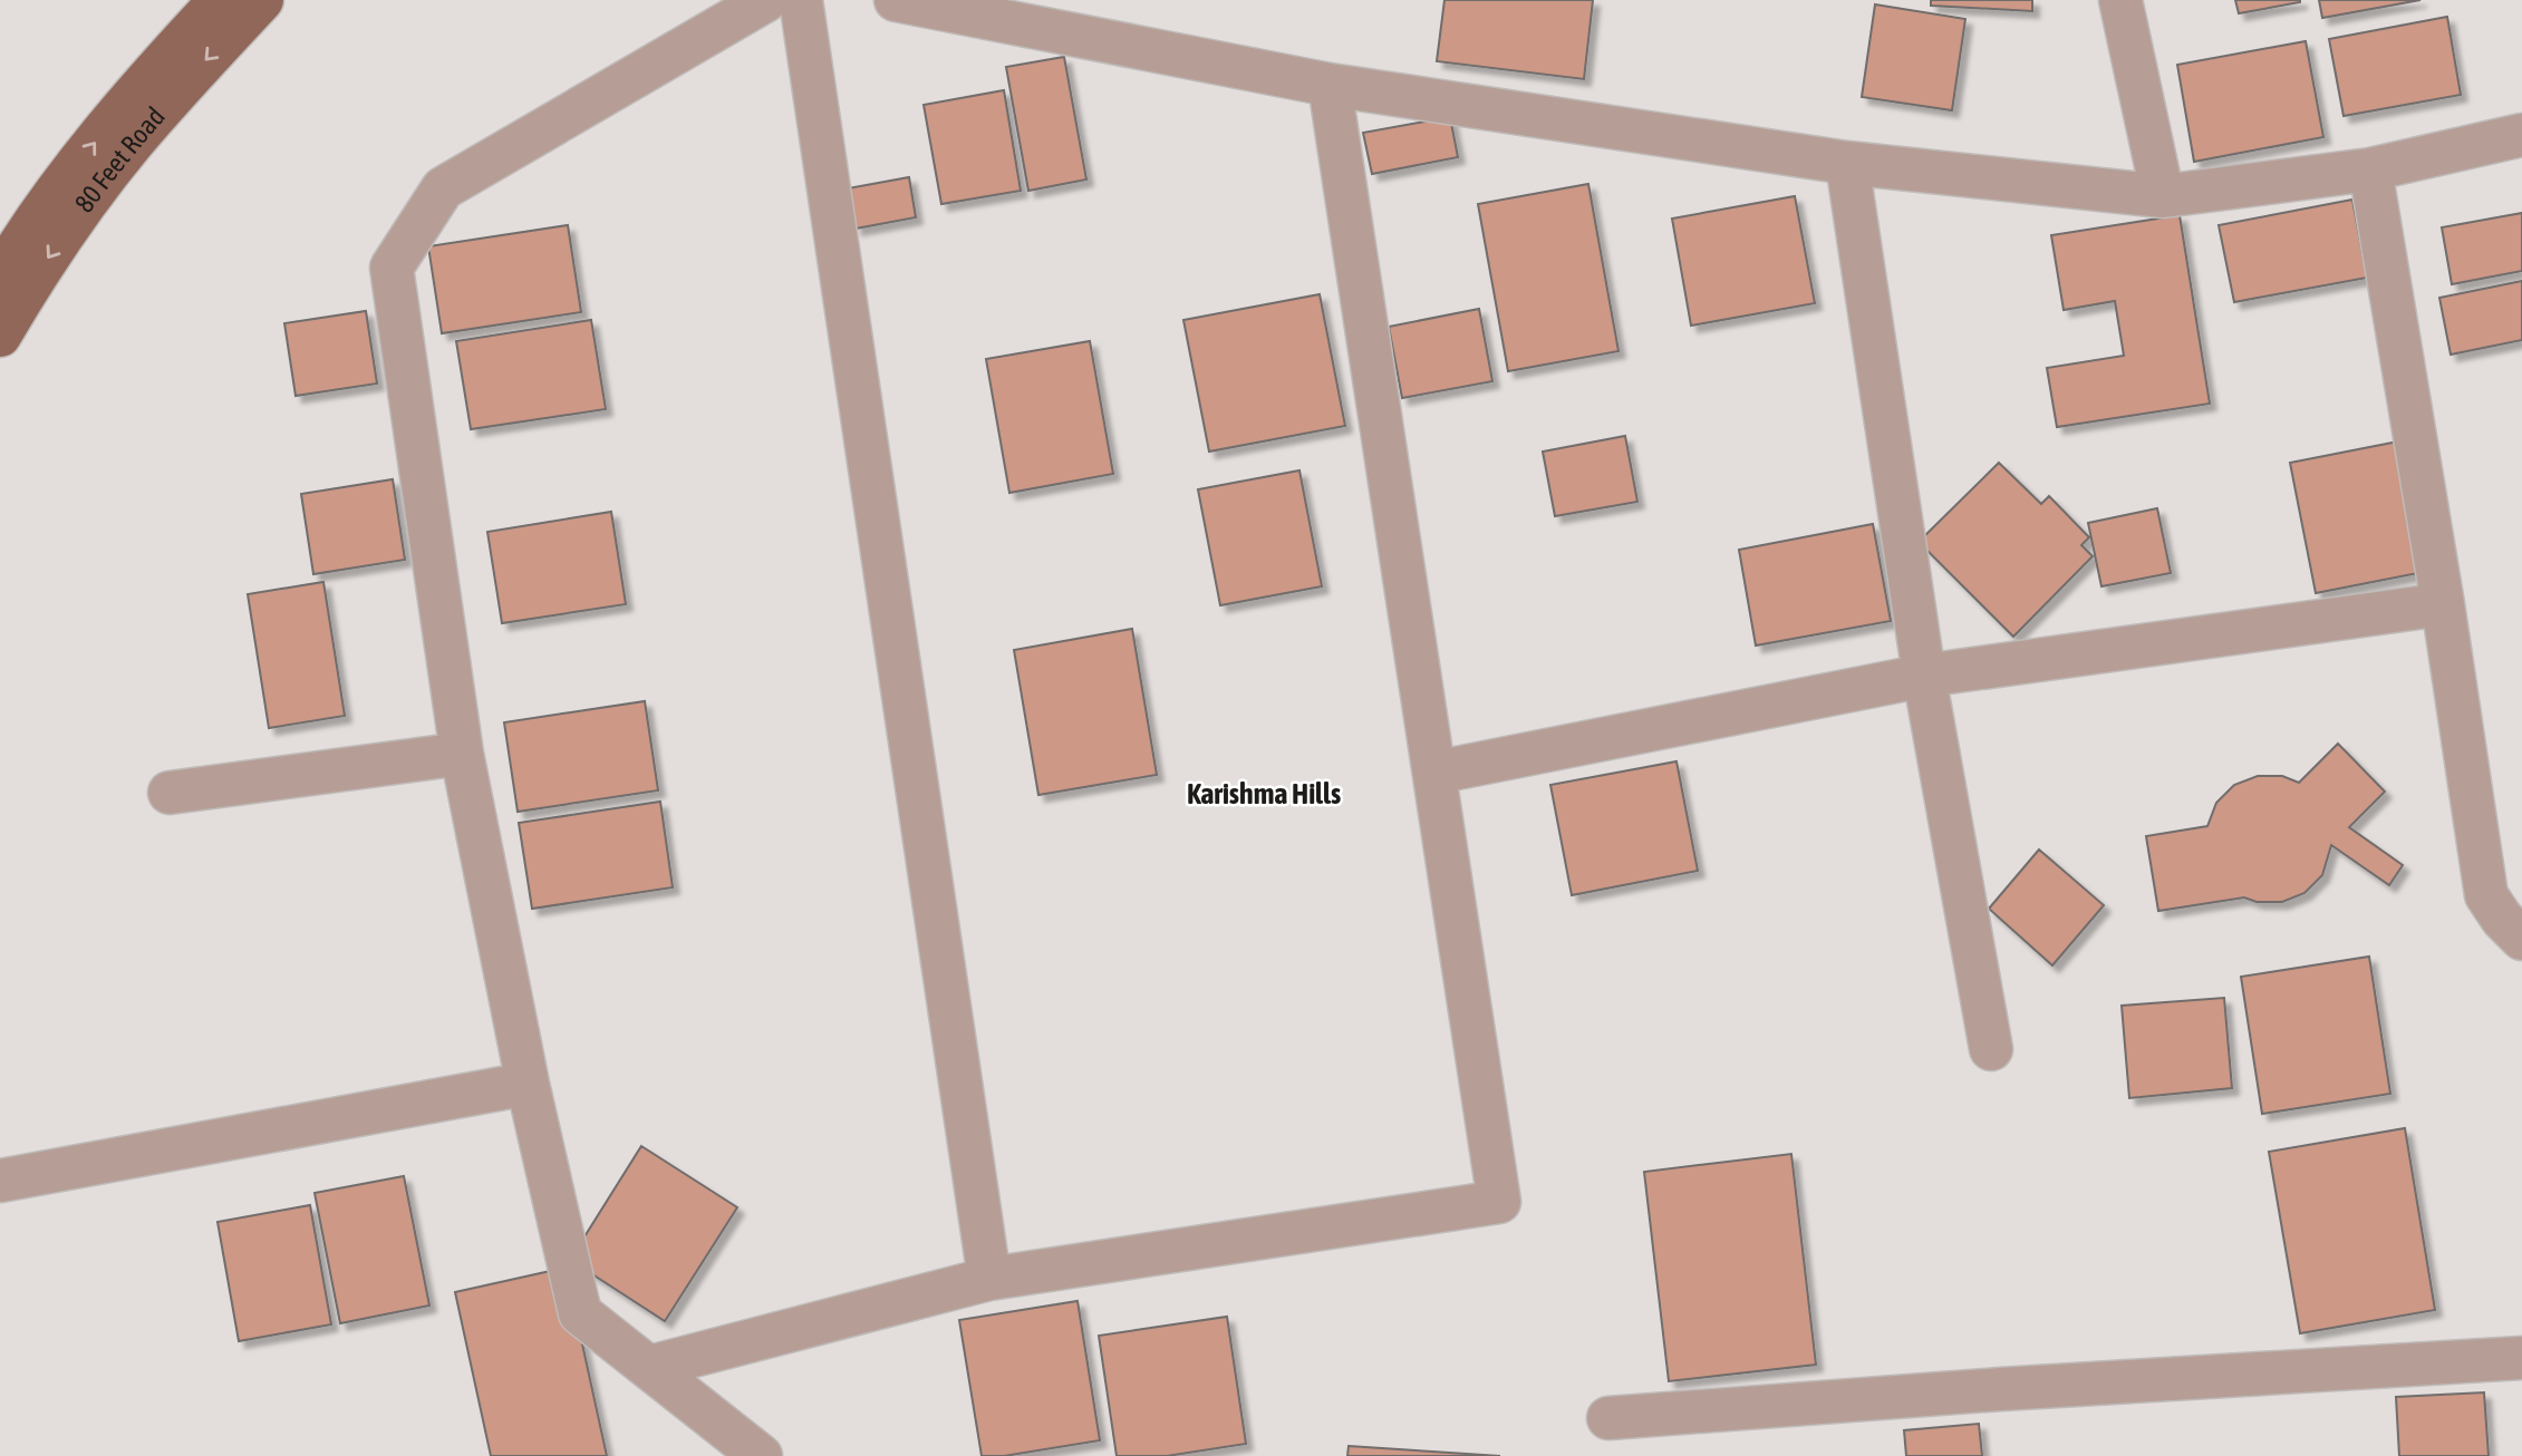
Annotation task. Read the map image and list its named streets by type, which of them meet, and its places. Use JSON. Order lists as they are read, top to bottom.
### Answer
{
  "streets": {
    "main road": ["80 Feet Road"]
  },
  "districts": ["Karishma Hills"]
}
